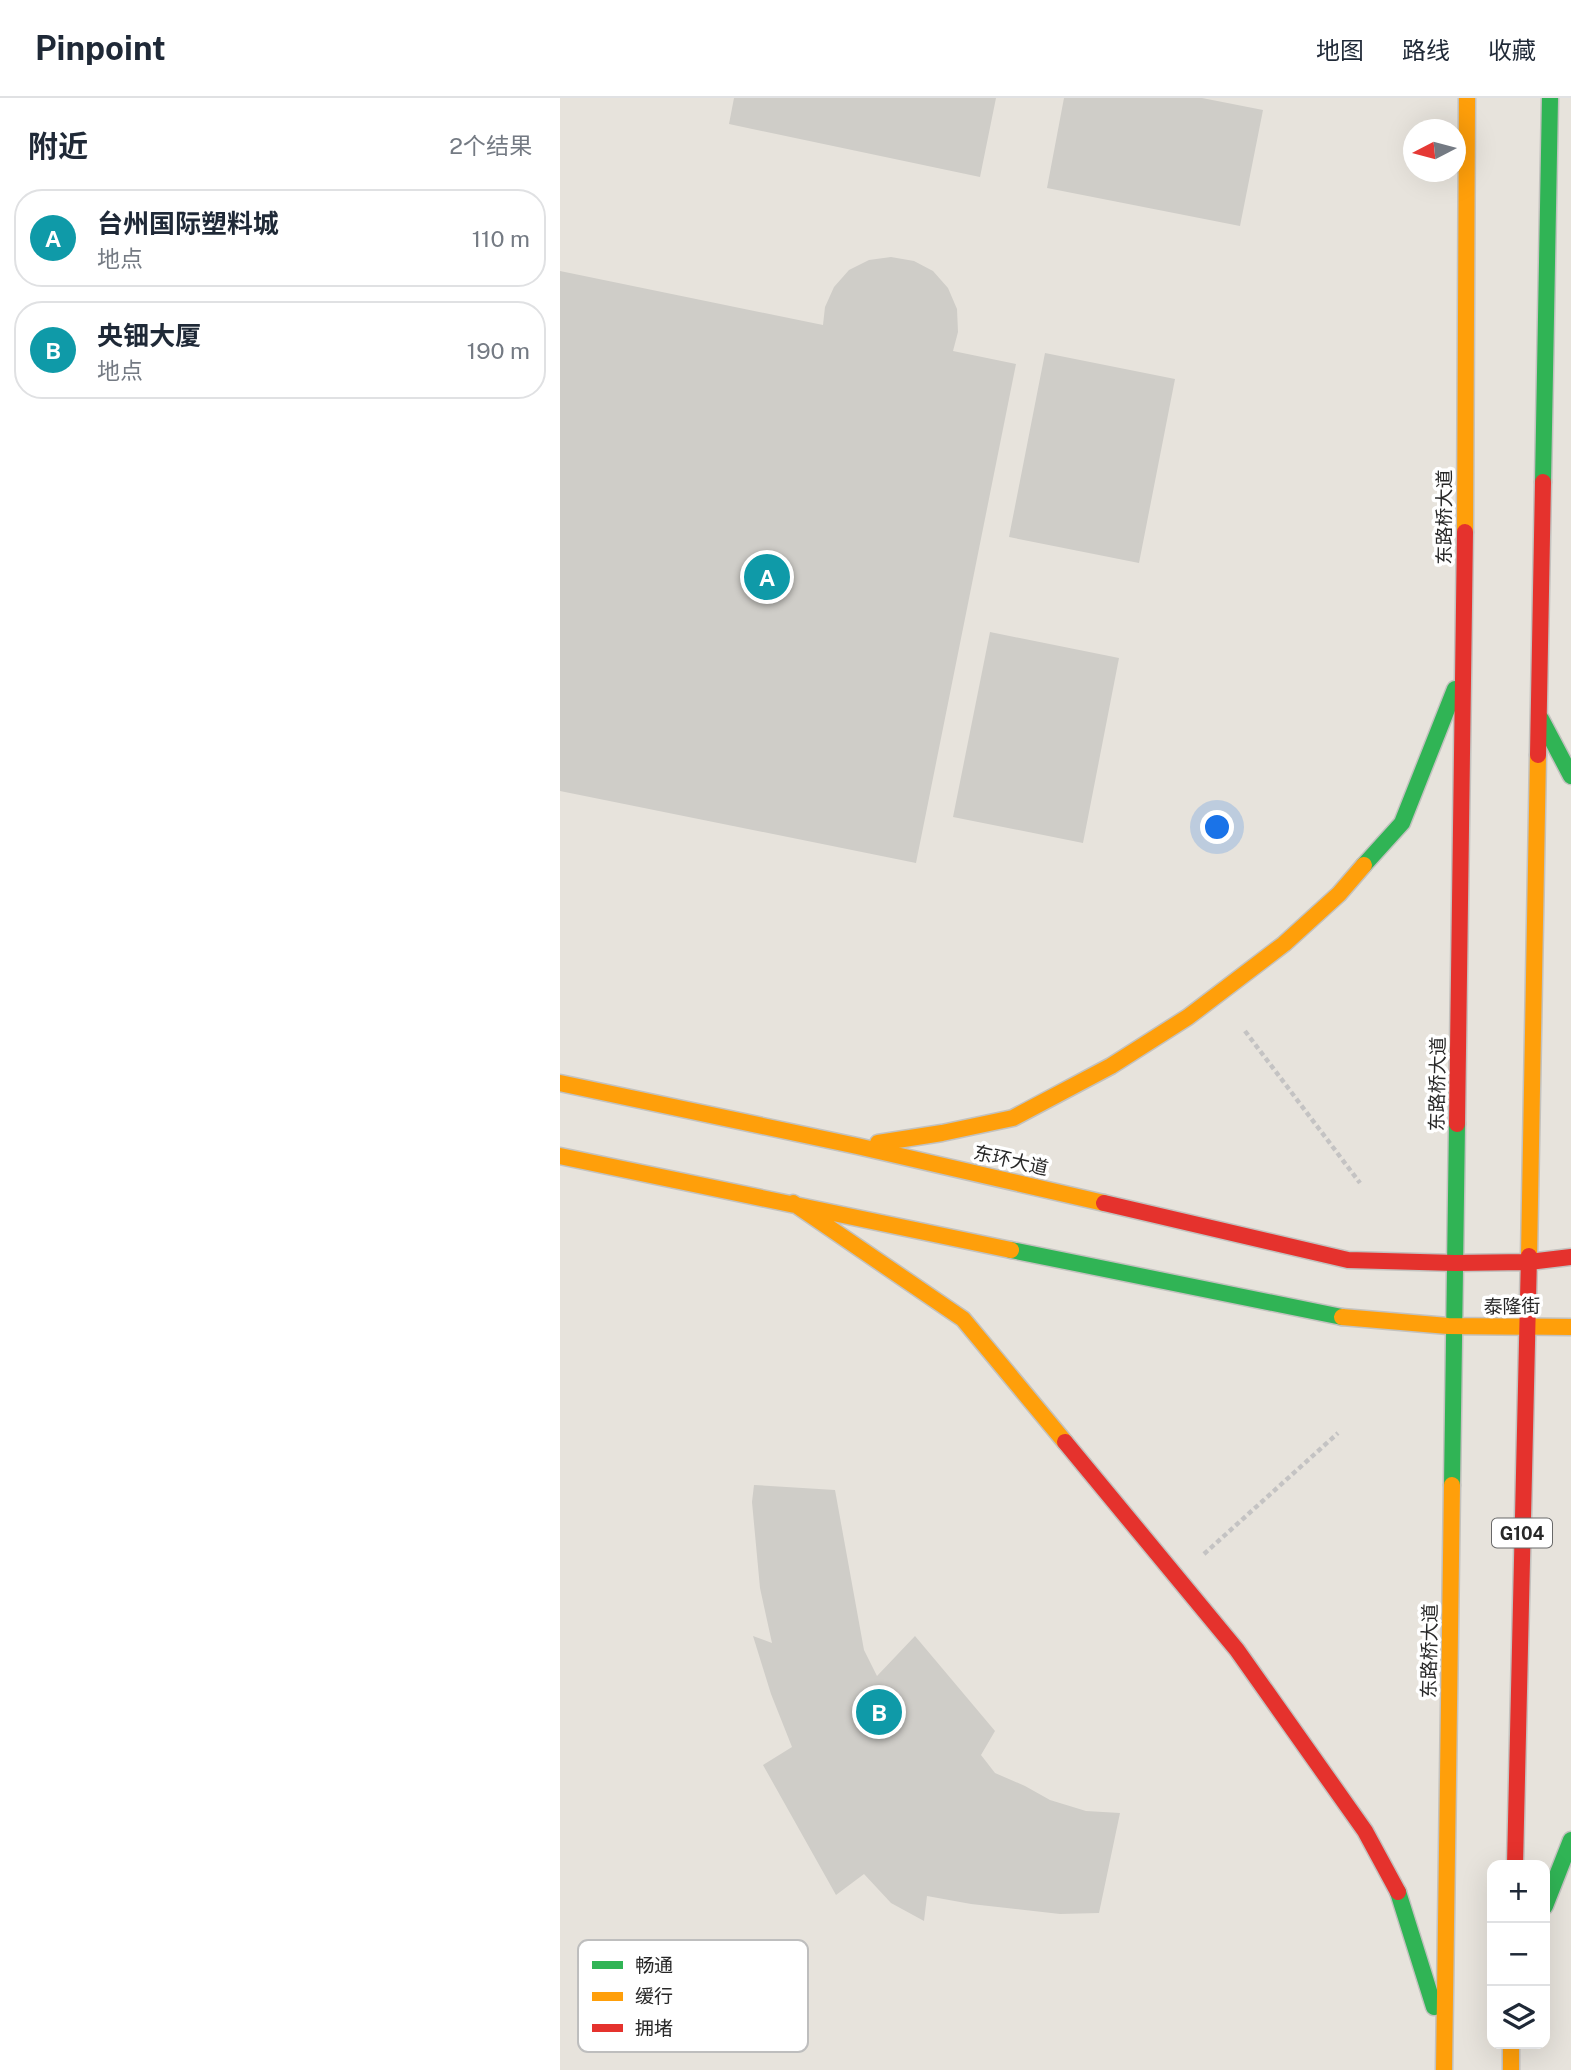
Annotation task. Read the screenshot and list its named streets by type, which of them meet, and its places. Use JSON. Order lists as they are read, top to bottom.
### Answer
{
  "streets": {
    "main road": [
      "东路桥大道",
      "东环大道",
      "泰隆街",
      "G104"
    ]
  },
  "crossings": [
    ["东路桥大道", "东环大道"],
    ["东路桥大道", "泰隆街"],
    ["泰隆街", "G104"]
  ],
  "legend": ["畅通", "缓行", "拥堵"],
  "north": "left",
  "page": {
    "header": "Pinpoint",
    "nav": ["地图", "路线", "收藏"],
    "heading": ["附近", "2个结果"],
    "list": [
      {
        "mark": "A",
        "name": "台州国际塑料城",
        "note": "地点",
        "value": "110 m"
      },
      {
        "mark": "B",
        "name": "央钿大厦",
        "note": "地点",
        "value": "190 m"
      }
    ],
    "pins": ["A", "B"],
    "map_buttons": ["+", "−"]
  }
}
